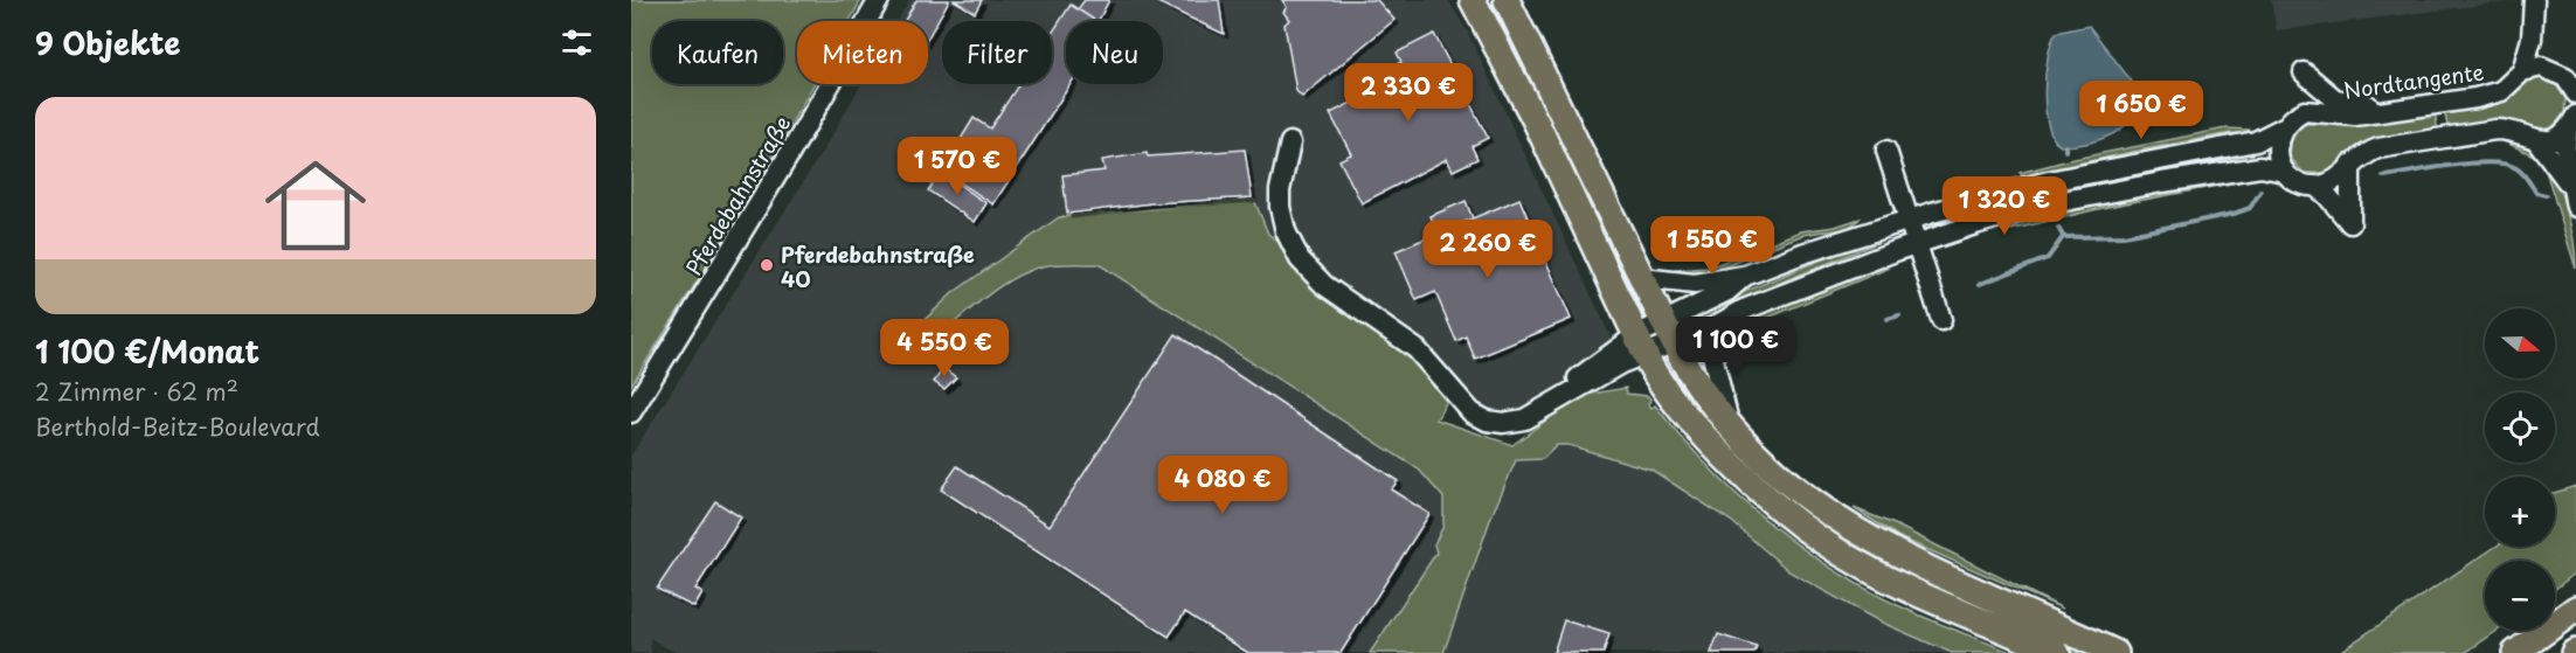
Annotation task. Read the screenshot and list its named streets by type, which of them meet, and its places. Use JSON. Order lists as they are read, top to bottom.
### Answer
{
  "streets": {
    "street": ["Nordtangente", "Pferdebahnstraße"]
  },
  "places": ["Pferdebahnstraße 40"],
  "north": "right",
  "page": {
    "heading": "9 Objekte",
    "chip": [
      "Kaufen",
      "Mieten",
      "Filter",
      "Neu"
    ],
    "price": [
      "2 330 €",
      "1 650 €",
      "1 570 €",
      "1 320 €",
      "1 550 €",
      "2 260 €",
      "1 100 €",
      "4 550 €",
      "4 080 €"
    ],
    "list": [
      {
        "name": "1 100 €/Monat",
        "note": "2 Zimmer · 62 m² · Berthold-Beitz-Boulevard"
      }
    ],
    "map_buttons": ["+", "−"]
  }
}
